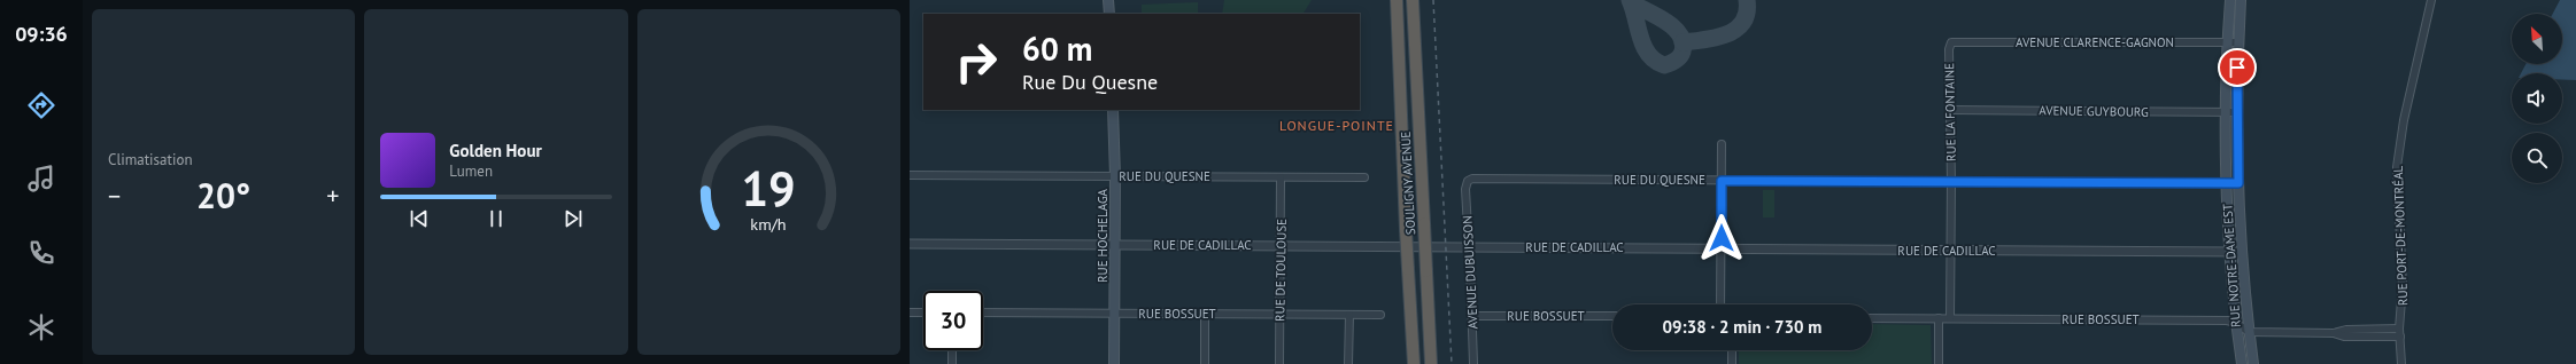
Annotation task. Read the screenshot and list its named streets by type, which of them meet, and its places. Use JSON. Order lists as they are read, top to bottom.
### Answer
{
  "streets": {
    "highway": ["SOULIGNY AVENUE"],
    "main road": ["RUE HOCHELAGA", "RUE NOTRE-DAME EST"],
    "street": [
      "AVENUE CLARENCE-GAGNON",
      "AVENUE GUYBOURG",
      "RUE LA FONTAINE",
      "RUE DU QUESNE",
      "RUE PORT-DE-MONTRÉAL",
      "RUE DE CADILLAC",
      "RUE DE TOULOUSE",
      "AVENUE DUBUISSON",
      "RUE BOSSUET"
    ]
  },
  "crossings": [
    ["AVENUE CLARENCE-GAGNON", "RUE LA FONTAINE"],
    ["AVENUE CLARENCE-GAGNON", "RUE NOTRE-DAME EST"],
    ["AVENUE GUYBOURG", "RUE LA FONTAINE"],
    ["AVENUE GUYBOURG", "RUE NOTRE-DAME EST"],
    ["RUE LA FONTAINE", "RUE DU QUESNE"],
    ["RUE LA FONTAINE", "RUE DE CADILLAC"],
    ["RUE LA FONTAINE", "RUE BOSSUET"],
    ["RUE DU QUESNE", "RUE HOCHELAGA"],
    ["RUE DU QUESNE", "RUE NOTRE-DAME EST"],
    ["RUE DU QUESNE", "RUE DE TOULOUSE"],
    ["RUE DU QUESNE", "AVENUE DUBUISSON"],
    ["RUE HOCHELAGA", "RUE DE CADILLAC"],
    ["RUE HOCHELAGA", "RUE BOSSUET"],
    ["RUE DE CADILLAC", "RUE NOTRE-DAME EST"],
    ["RUE DE CADILLAC", "RUE DE TOULOUSE"],
    ["RUE NOTRE-DAME EST", "RUE BOSSUET"],
    ["RUE DE TOULOUSE", "RUE BOSSUET"],
    ["AVENUE DUBUISSON", "RUE BOSSUET"]
  ],
  "districts": ["LONGUE-POINTE"],
  "north": "top left",
  "page": {
    "tabs": "09:36",
    "tile": "Climatisation",
    "turn": ["60 m", "Rue Du Quesne"],
    "song": ["Golden Hour", "Lumen"],
    "heat": ["−", "20°", "+"],
    "limit": "30",
    "trip": "09:38 · 2 min · 730 m",
    "gauge": ["19", "km/h"]
  }
}
